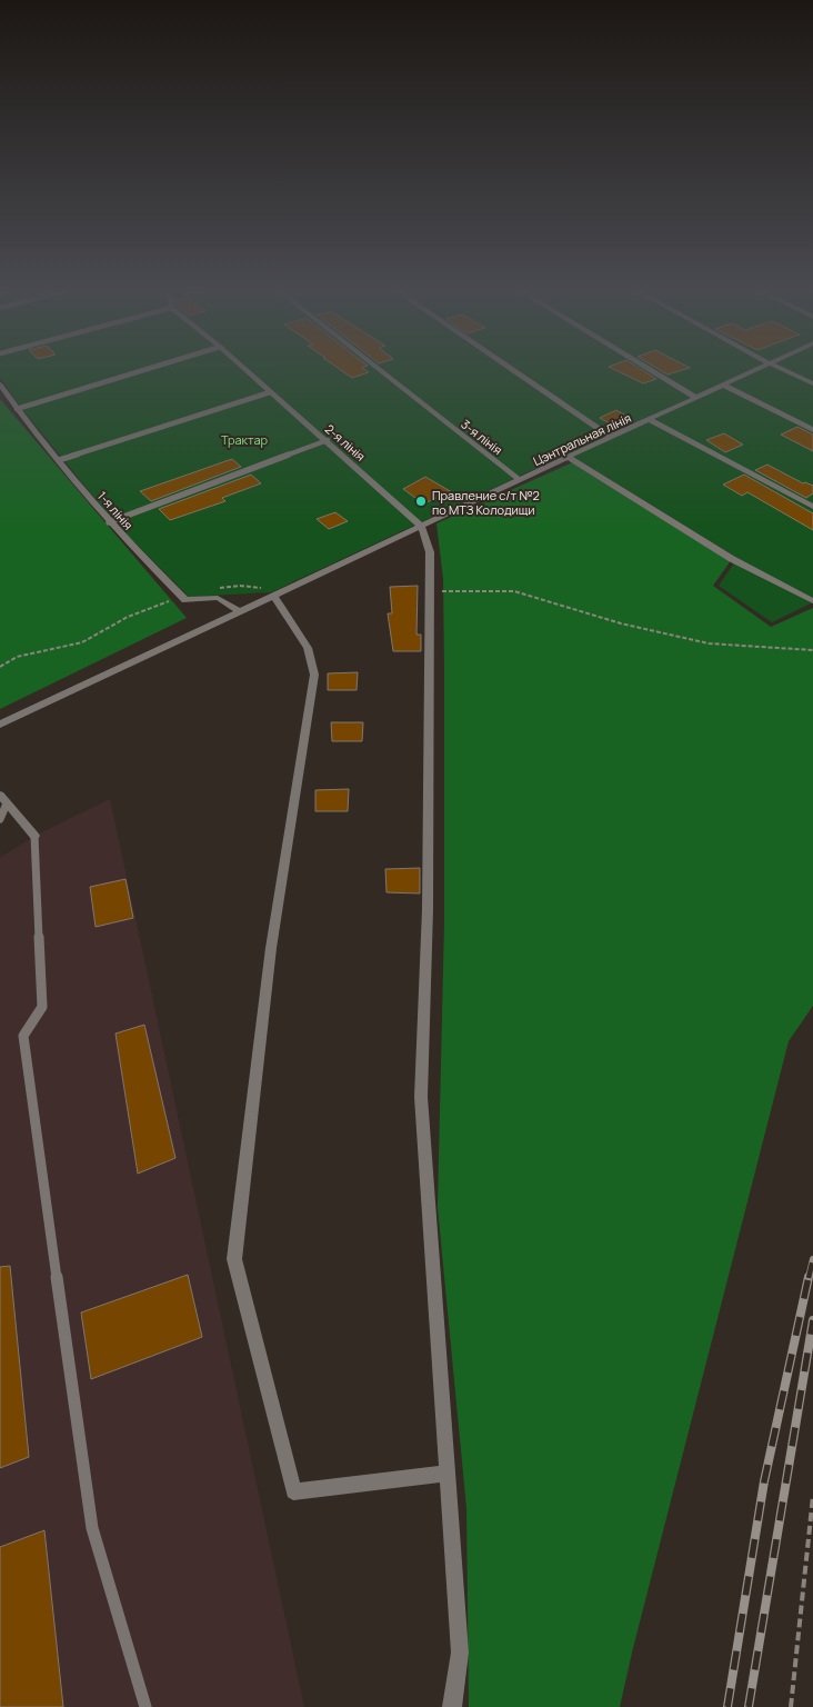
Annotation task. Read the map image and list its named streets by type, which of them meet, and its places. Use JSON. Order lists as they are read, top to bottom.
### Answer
{
  "streets": {
    "street": [
      "3-я лінія",
      "Цэнтральная лінія",
      "2-я лінія",
      "1-я лінія"
    ]
  },
  "crossings": [
    ["3-я лінія", "Цэнтральная лінія"],
    ["Цэнтральная лінія", "2-я лінія"]
  ],
  "parks": ["Трактар"],
  "places": ["Правление с/т №2 по МТЗ Колодищи"]
}
